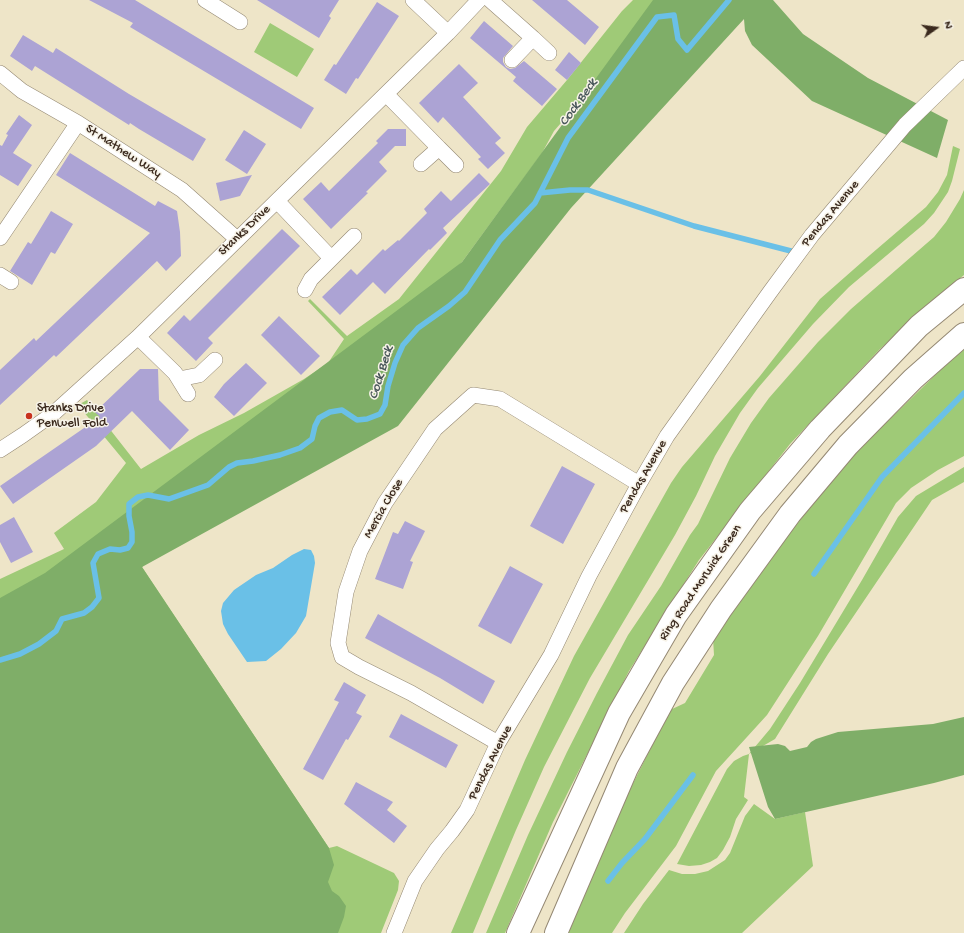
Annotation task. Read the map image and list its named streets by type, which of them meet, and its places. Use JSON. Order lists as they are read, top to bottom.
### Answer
{
  "streets": {
    "highway": ["Ring Road Morwick Green"],
    "street": [
      "St Mathew Way",
      "Pendas Avenue",
      "Stanks Drive",
      "Mercia Close"
    ]
  },
  "crossings": [
    ["St Mathew Way", "Stanks Drive"],
    ["Pendas Avenue", "Mercia Close"]
  ],
  "water": ["Cock Beck"],
  "places": ["Stanks Drive Penwell Fold"],
  "north": "right"
}
